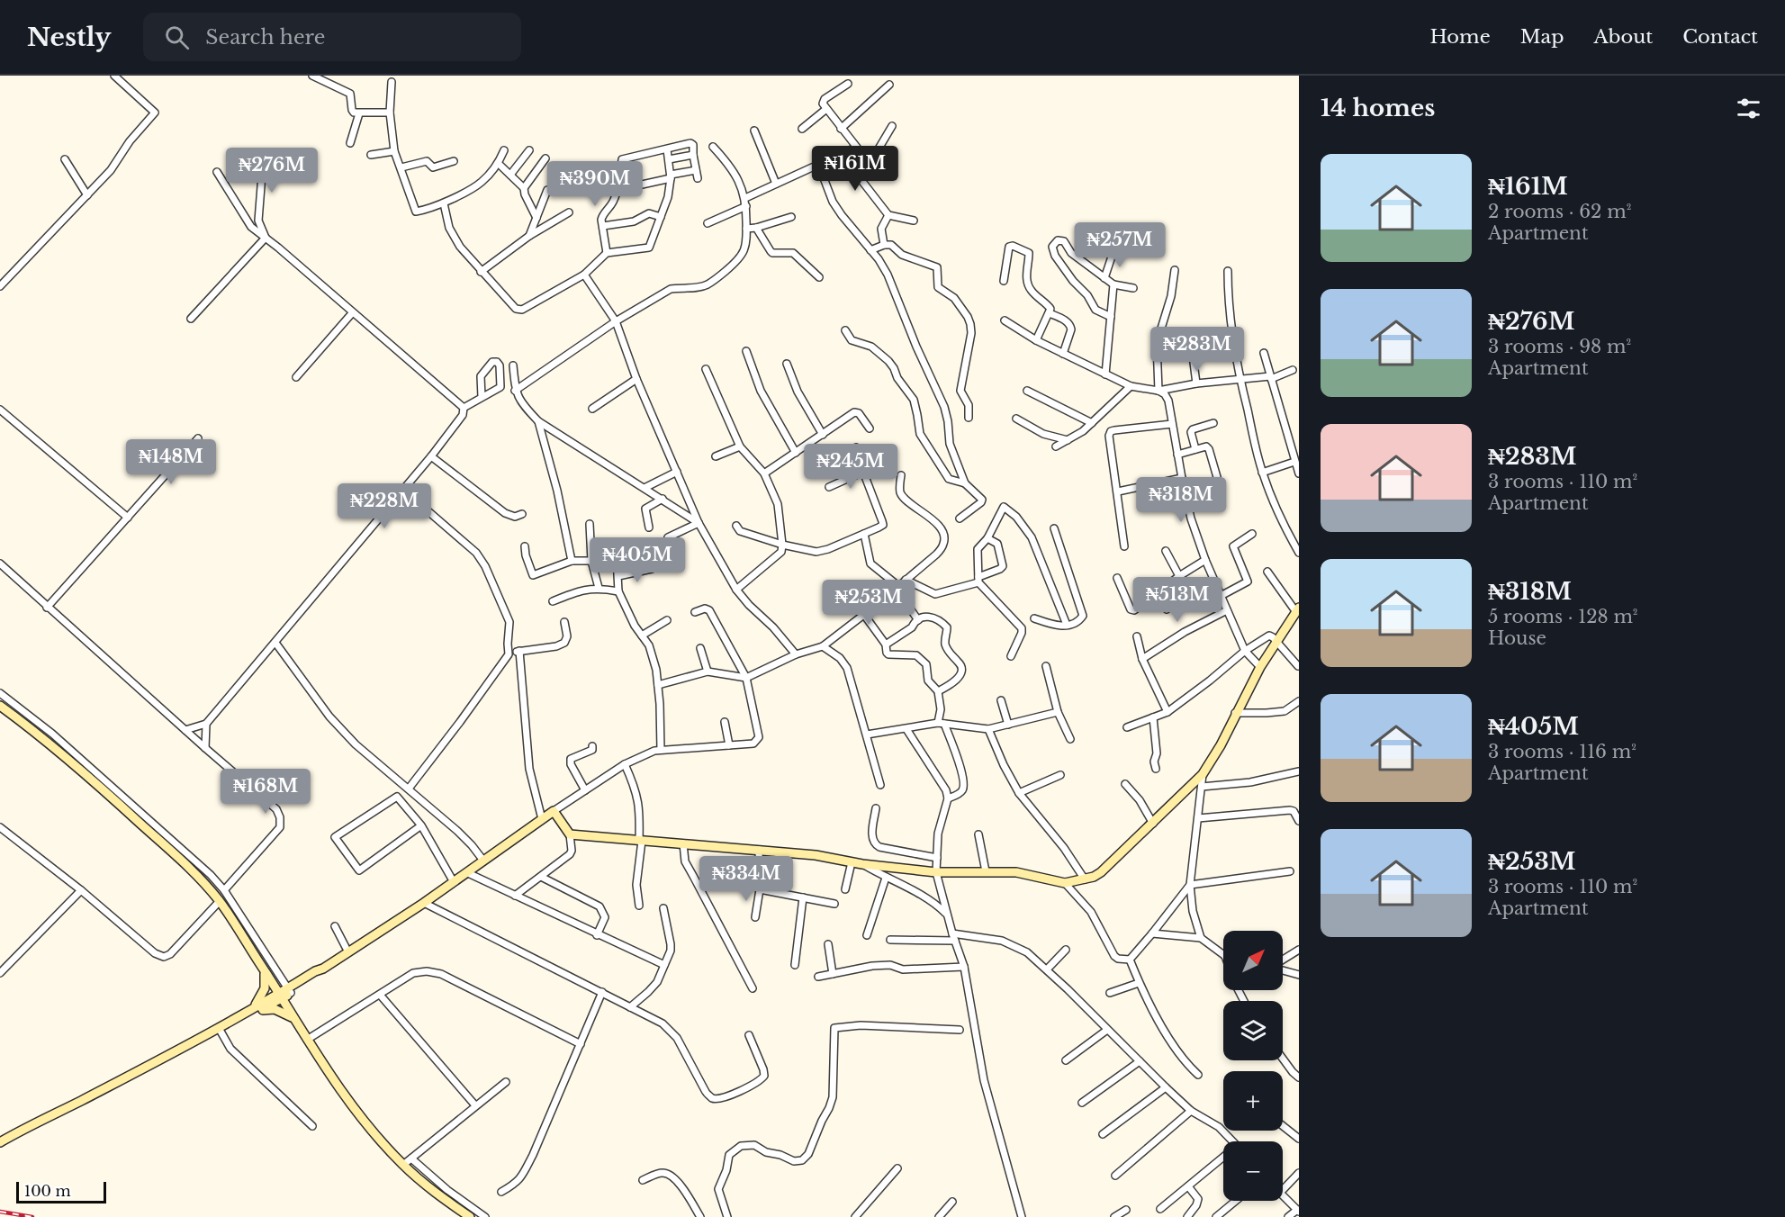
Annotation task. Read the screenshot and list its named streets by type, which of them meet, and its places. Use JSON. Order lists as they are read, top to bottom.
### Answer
{
  "scale_bar": "100 m",
  "north": "top right",
  "page": {
    "header": "Nestly",
    "search": "Search here",
    "nav": [
      "Home",
      "Map",
      "About",
      "Contact"
    ],
    "heading": "14 homes",
    "list": [
      {
        "name": "₦161M",
        "note": "2 rooms · 62 m² · Apartment"
      },
      {
        "name": "₦276M",
        "note": "3 rooms · 98 m² · Apartment"
      },
      {
        "name": "₦283M",
        "note": "3 rooms · 110 m² · Apartment"
      },
      {
        "name": "₦318M",
        "note": "5 rooms · 128 m² · House"
      },
      {
        "name": "₦405M",
        "note": "3 rooms · 116 m² · Apartment"
      },
      {
        "name": "₦253M",
        "note": "3 rooms · 110 m² · Apartment"
      }
    ],
    "price": [
      "₦161M",
      "₦276M",
      "₦390M",
      "₦257M",
      "₦283M",
      "₦148M",
      "₦245M",
      "₦318M",
      "₦228M",
      "₦405M",
      "₦513M",
      "₦253M",
      "₦168M",
      "₦334M"
    ],
    "map_buttons": ["+", "−"],
    "scale": "100 m"
  }
}
